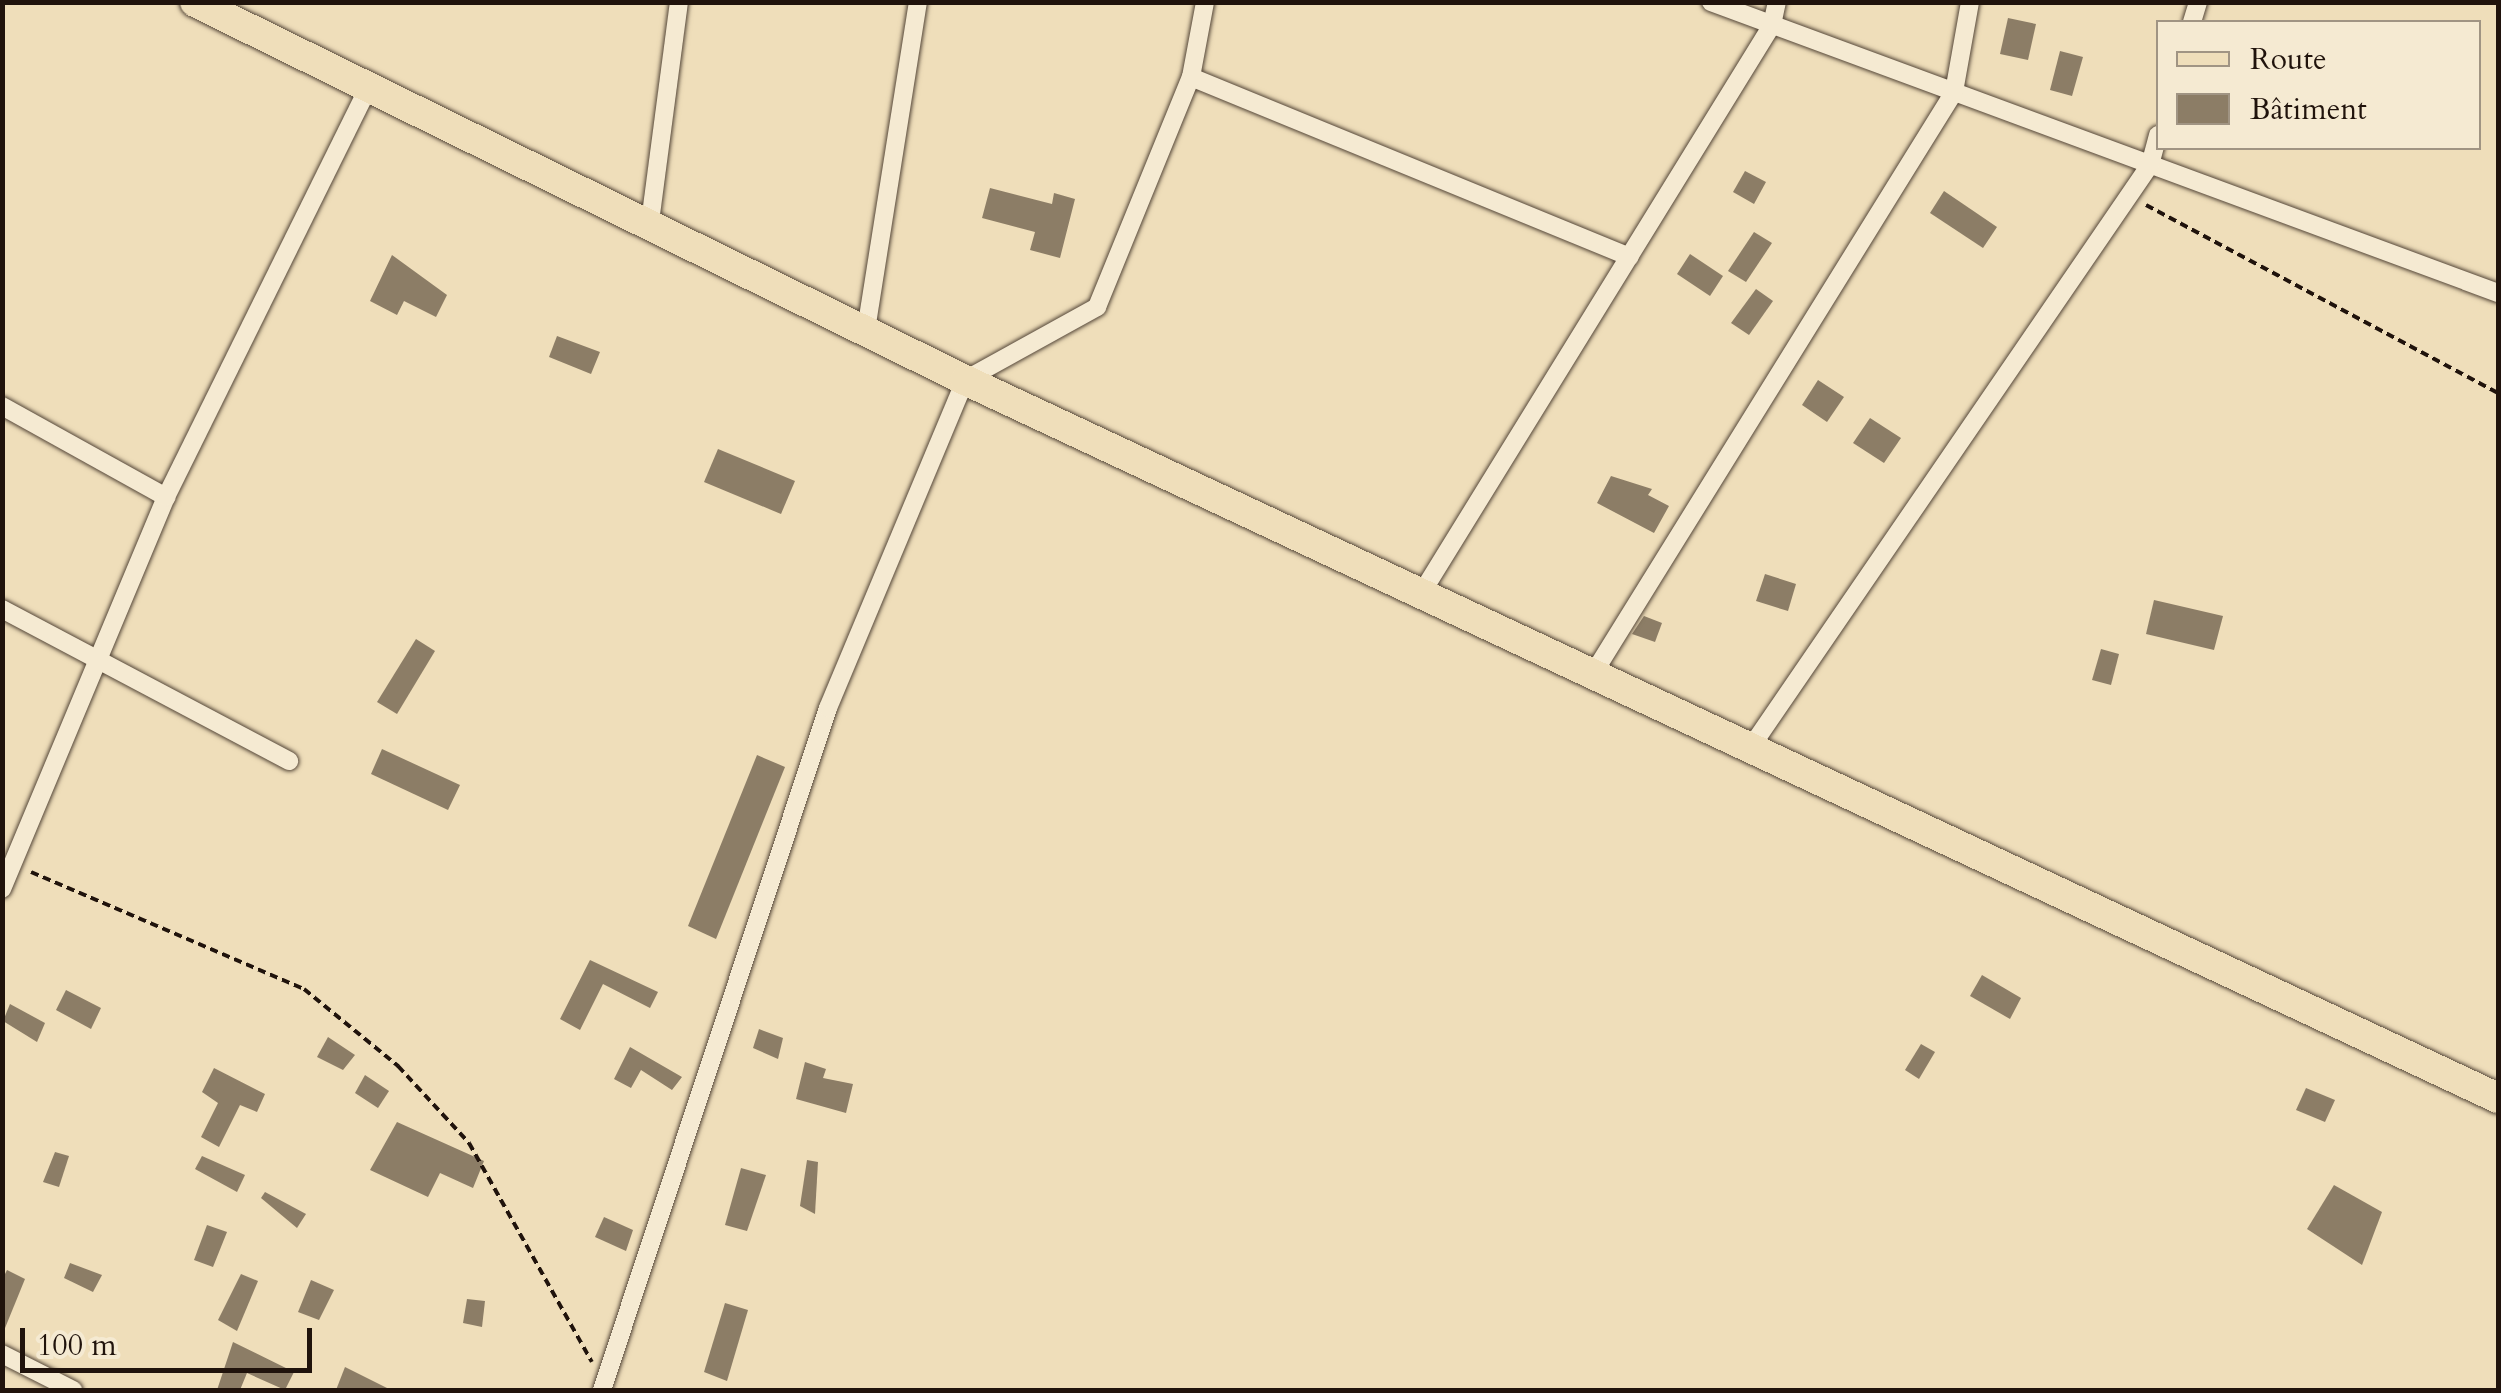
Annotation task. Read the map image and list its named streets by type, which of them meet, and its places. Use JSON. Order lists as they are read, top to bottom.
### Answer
{
  "legend": ["Route", "Bâtiment"],
  "scale_bar": "100 m"
}
